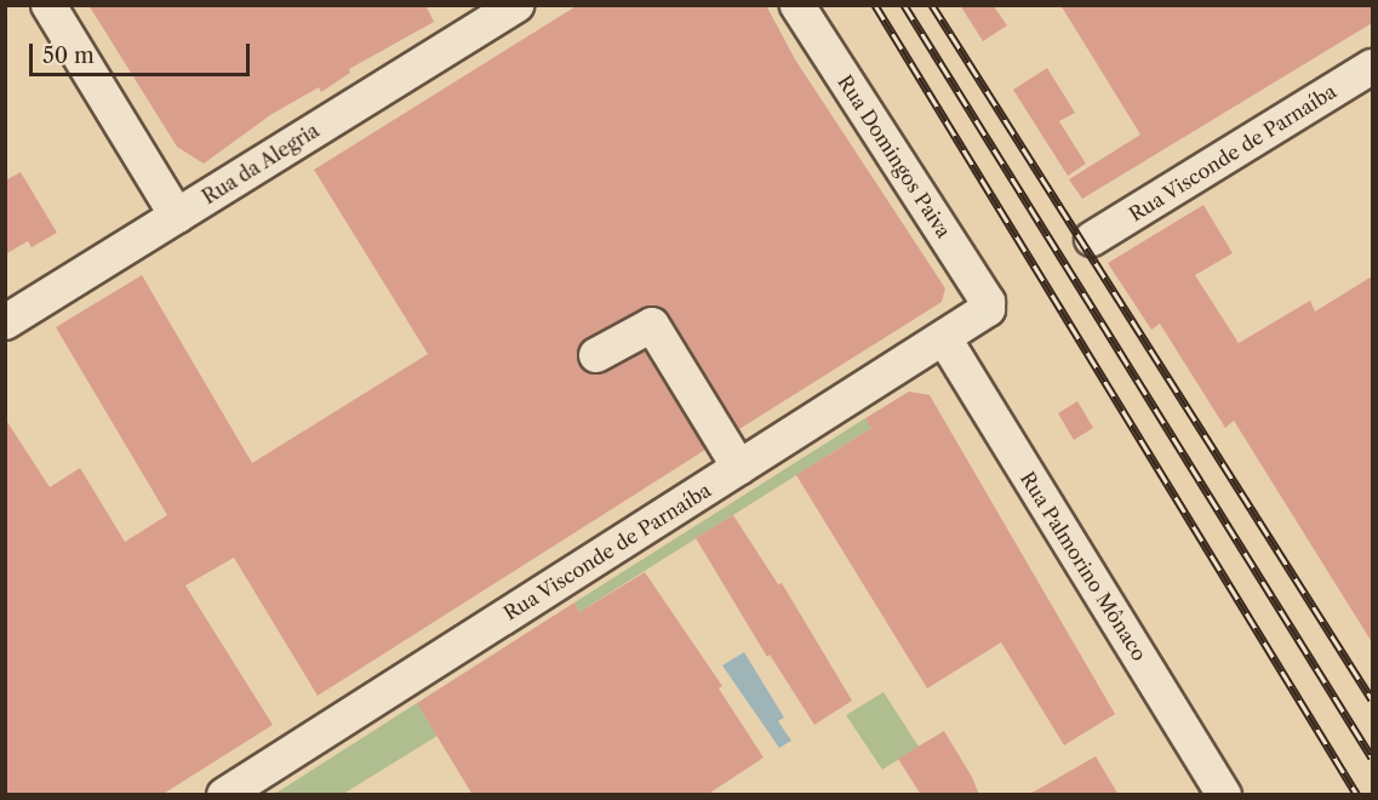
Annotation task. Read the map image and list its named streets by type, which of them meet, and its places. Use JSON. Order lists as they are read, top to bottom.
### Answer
{
  "streets": {
    "street": [
      "Rua Visconde de Parnaíba",
      "Rua Domingos Paiva",
      "Rua da Alegria",
      "Rua Palmorino Mônaco"
    ]
  },
  "crossings": [
    ["Rua Visconde de Parnaíba", "Rua Domingos Paiva"],
    ["Rua Visconde de Parnaíba", "Rua Palmorino Mônaco"]
  ],
  "scale_bar": "50 m"
}
